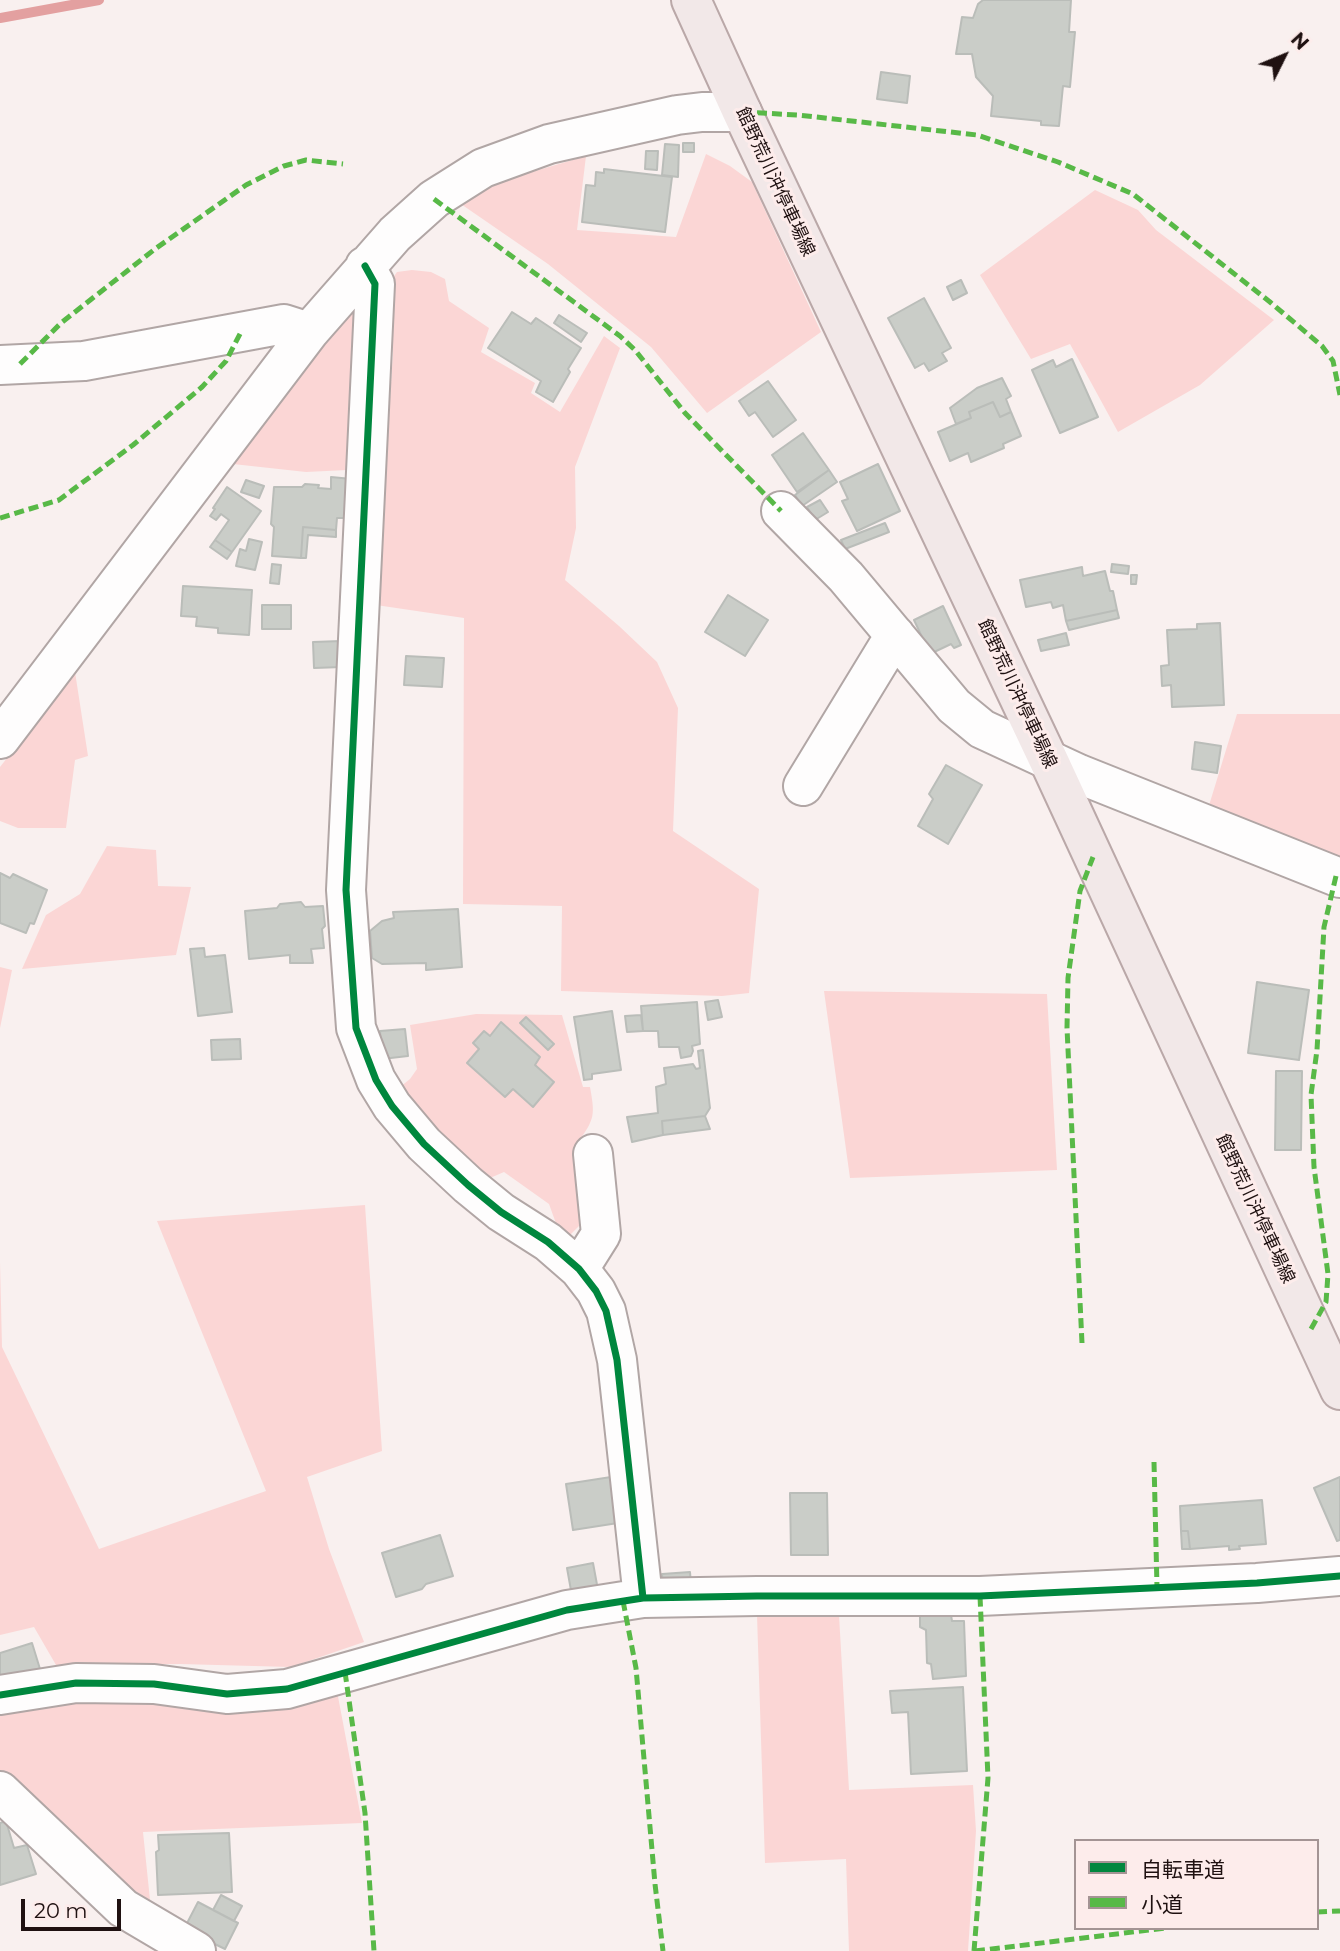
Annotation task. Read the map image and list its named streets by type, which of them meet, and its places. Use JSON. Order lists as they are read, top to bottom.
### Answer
{
  "streets": {
    "main road": ["館野荒川沖停車場線"]
  },
  "legend": ["自転車道", "小道"],
  "scale_bar": "20 m",
  "north": "top right"
}
